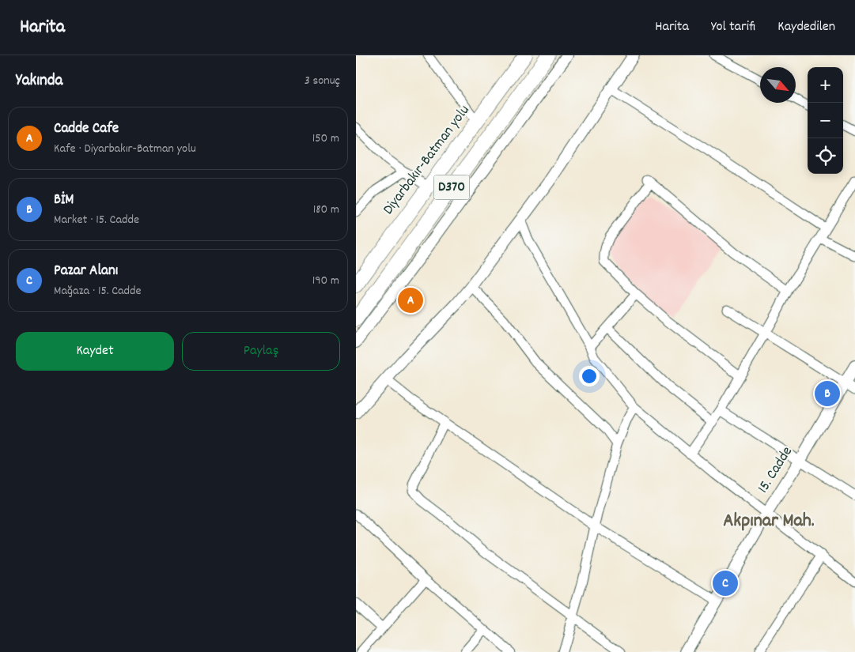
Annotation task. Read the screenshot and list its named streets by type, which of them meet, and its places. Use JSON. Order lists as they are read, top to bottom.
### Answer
{
  "streets": {
    "highway": ["Diyarbakır-Batman yolu", "D370"],
    "street": ["15. Cadde"]
  },
  "districts": ["Akpınar Mah."],
  "north": "bottom right",
  "page": {
    "header": "Harita",
    "nav": ["Harita", "Yol tarifi", "Kaydedilen"],
    "heading": ["Yakında", "3 sonuç"],
    "map_buttons": ["+", "−"],
    "list": [
      {
        "mark": "A",
        "name": "Cadde Cafe",
        "note": "Kafe · Diyarbakır-Batman yolu",
        "value": "150 m"
      },
      {
        "mark": "B",
        "name": "BİM",
        "note": "Market · 15. Cadde",
        "value": "180 m"
      },
      {
        "mark": "C",
        "name": "Pazar Alanı",
        "note": "Mağaza · 15. Cadde",
        "value": "190 m"
      }
    ],
    "pins": ["A", "B", "C"],
    "buttons": ["Kaydet", "Paylaş"]
  }
}
